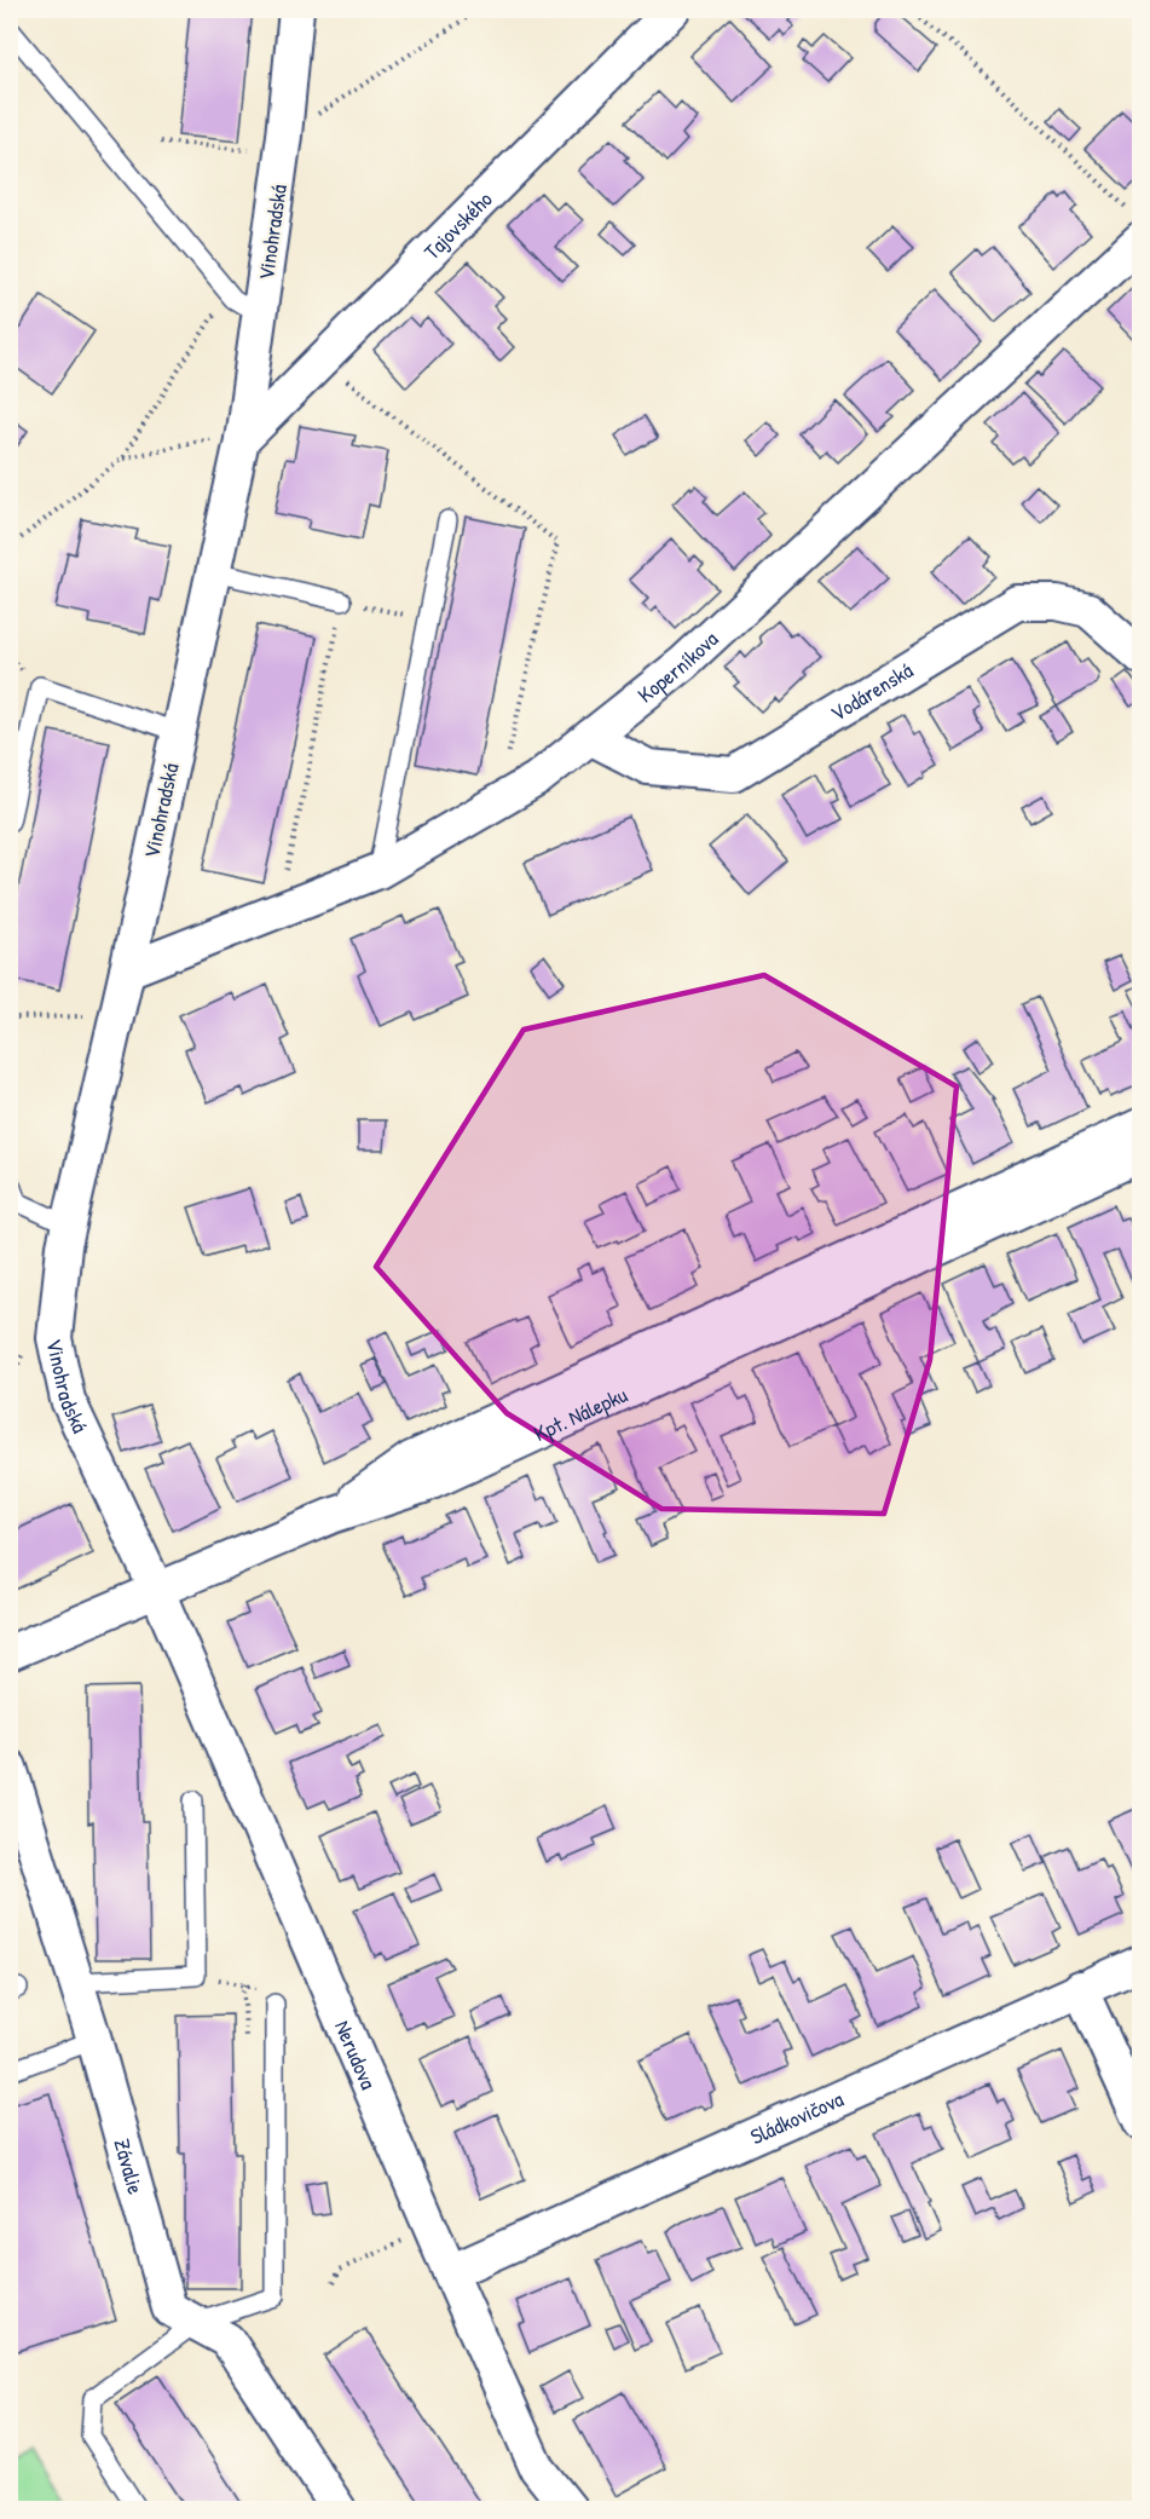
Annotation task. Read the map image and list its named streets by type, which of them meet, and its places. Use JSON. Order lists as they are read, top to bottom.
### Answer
{
  "streets": {
    "street": [
      "Tajovského",
      "Vinohradská",
      "Koperníkova",
      "Vodárenská",
      "Kpt. Nálepku",
      "Nerudova",
      "Sládkovičova",
      "Závalie"
    ]
  },
  "crossings": [
    ["Tajovského", "Vinohradská"],
    ["Vinohradská", "Koperníkova"],
    ["Vinohradská", "Kpt. Nálepku"],
    ["Vinohradská", "Nerudova"],
    ["Koperníkova", "Vodárenská"],
    ["Kpt. Nálepku", "Nerudova"],
    ["Nerudova", "Sládkovičova"]
  ]
}
